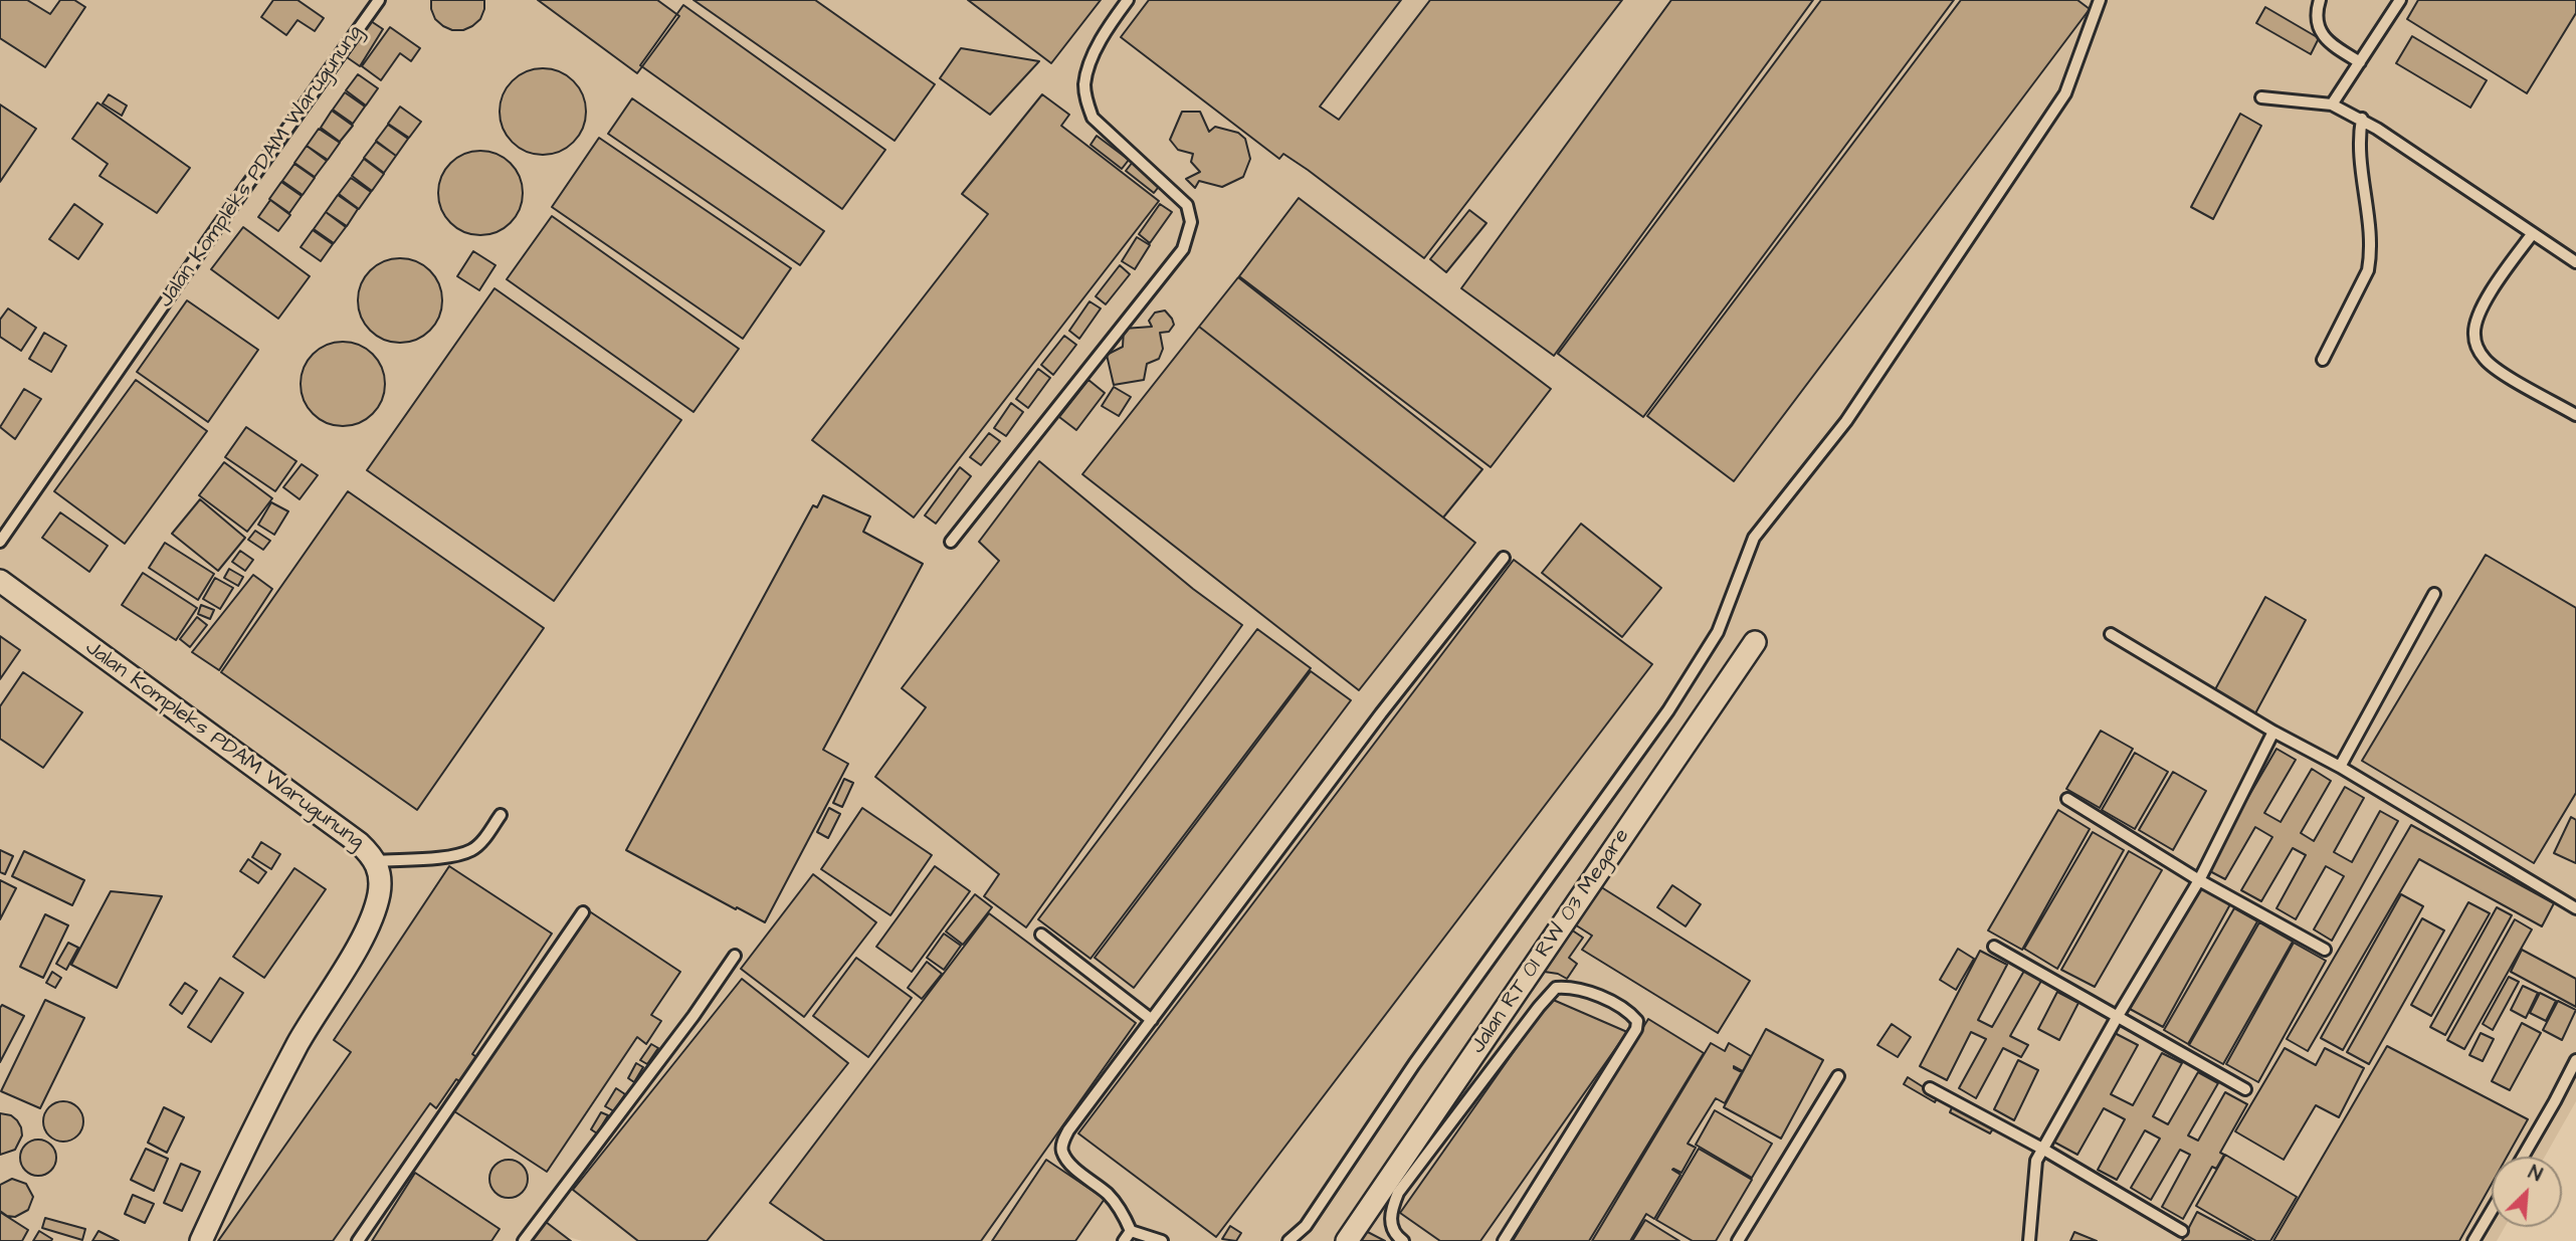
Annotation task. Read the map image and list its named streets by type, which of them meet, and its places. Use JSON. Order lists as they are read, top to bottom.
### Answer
{
  "streets": {
    "street": ["Jalan Kompleks PDAM Warugunung", "Jalan RT 01 RW 03 Megare"]
  },
  "north": "top right"
}
